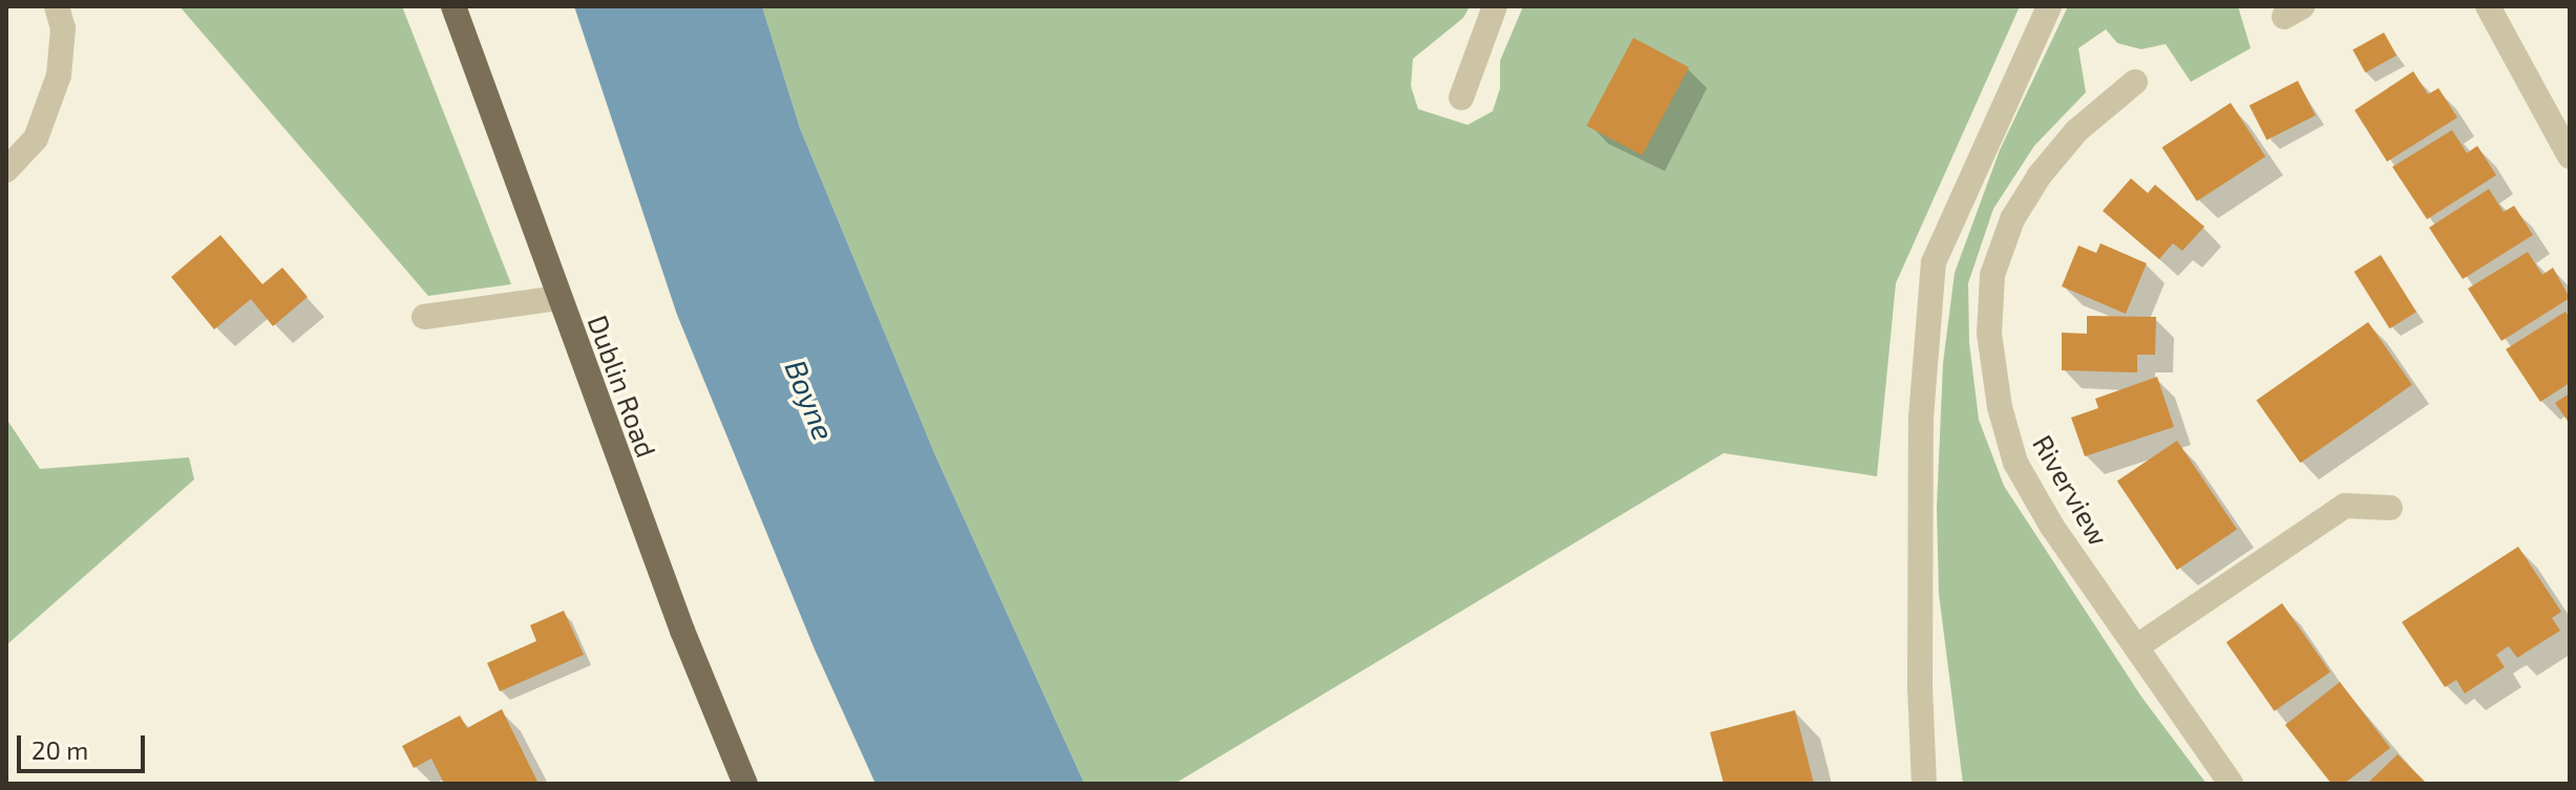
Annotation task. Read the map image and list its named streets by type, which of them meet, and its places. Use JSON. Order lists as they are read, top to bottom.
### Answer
{
  "streets": {
    "main road": ["Dublin Road"],
    "street": ["Riverview"]
  },
  "water": ["Boyne"],
  "scale_bar": "20 m"
}
